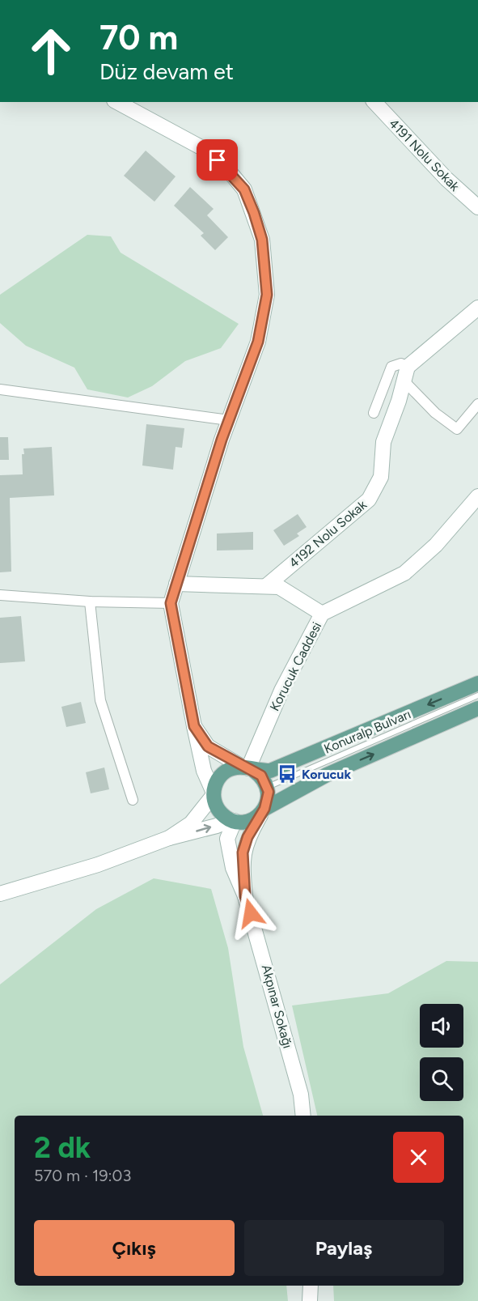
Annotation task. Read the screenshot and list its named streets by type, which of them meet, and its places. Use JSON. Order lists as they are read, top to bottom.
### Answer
{
  "streets": {
    "main road": ["Konuralp Bulvarı"],
    "street": [
      "4191 Nolu Sokak",
      "4192 Nolu Sokak",
      "Korucuk Caddesi",
      "Akpınar Sokağı"
    ]
  },
  "crossings": [
    ["Korucuk Caddesi", "Konuralp Bulvarı"],
    ["Korucuk Caddesi", "Akpınar Sokağı"],
    ["Konuralp Bulvarı", "Akpınar Sokağı"]
  ],
  "places": {
    "bus stop": ["Korucuk"]
  },
  "page": {
    "turn": ["70 m", "Düz devam et"],
    "heading": ["2 dk", "570 m · 19:03"],
    "buttons": ["Çıkış", "Paylaş"]
  }
}
